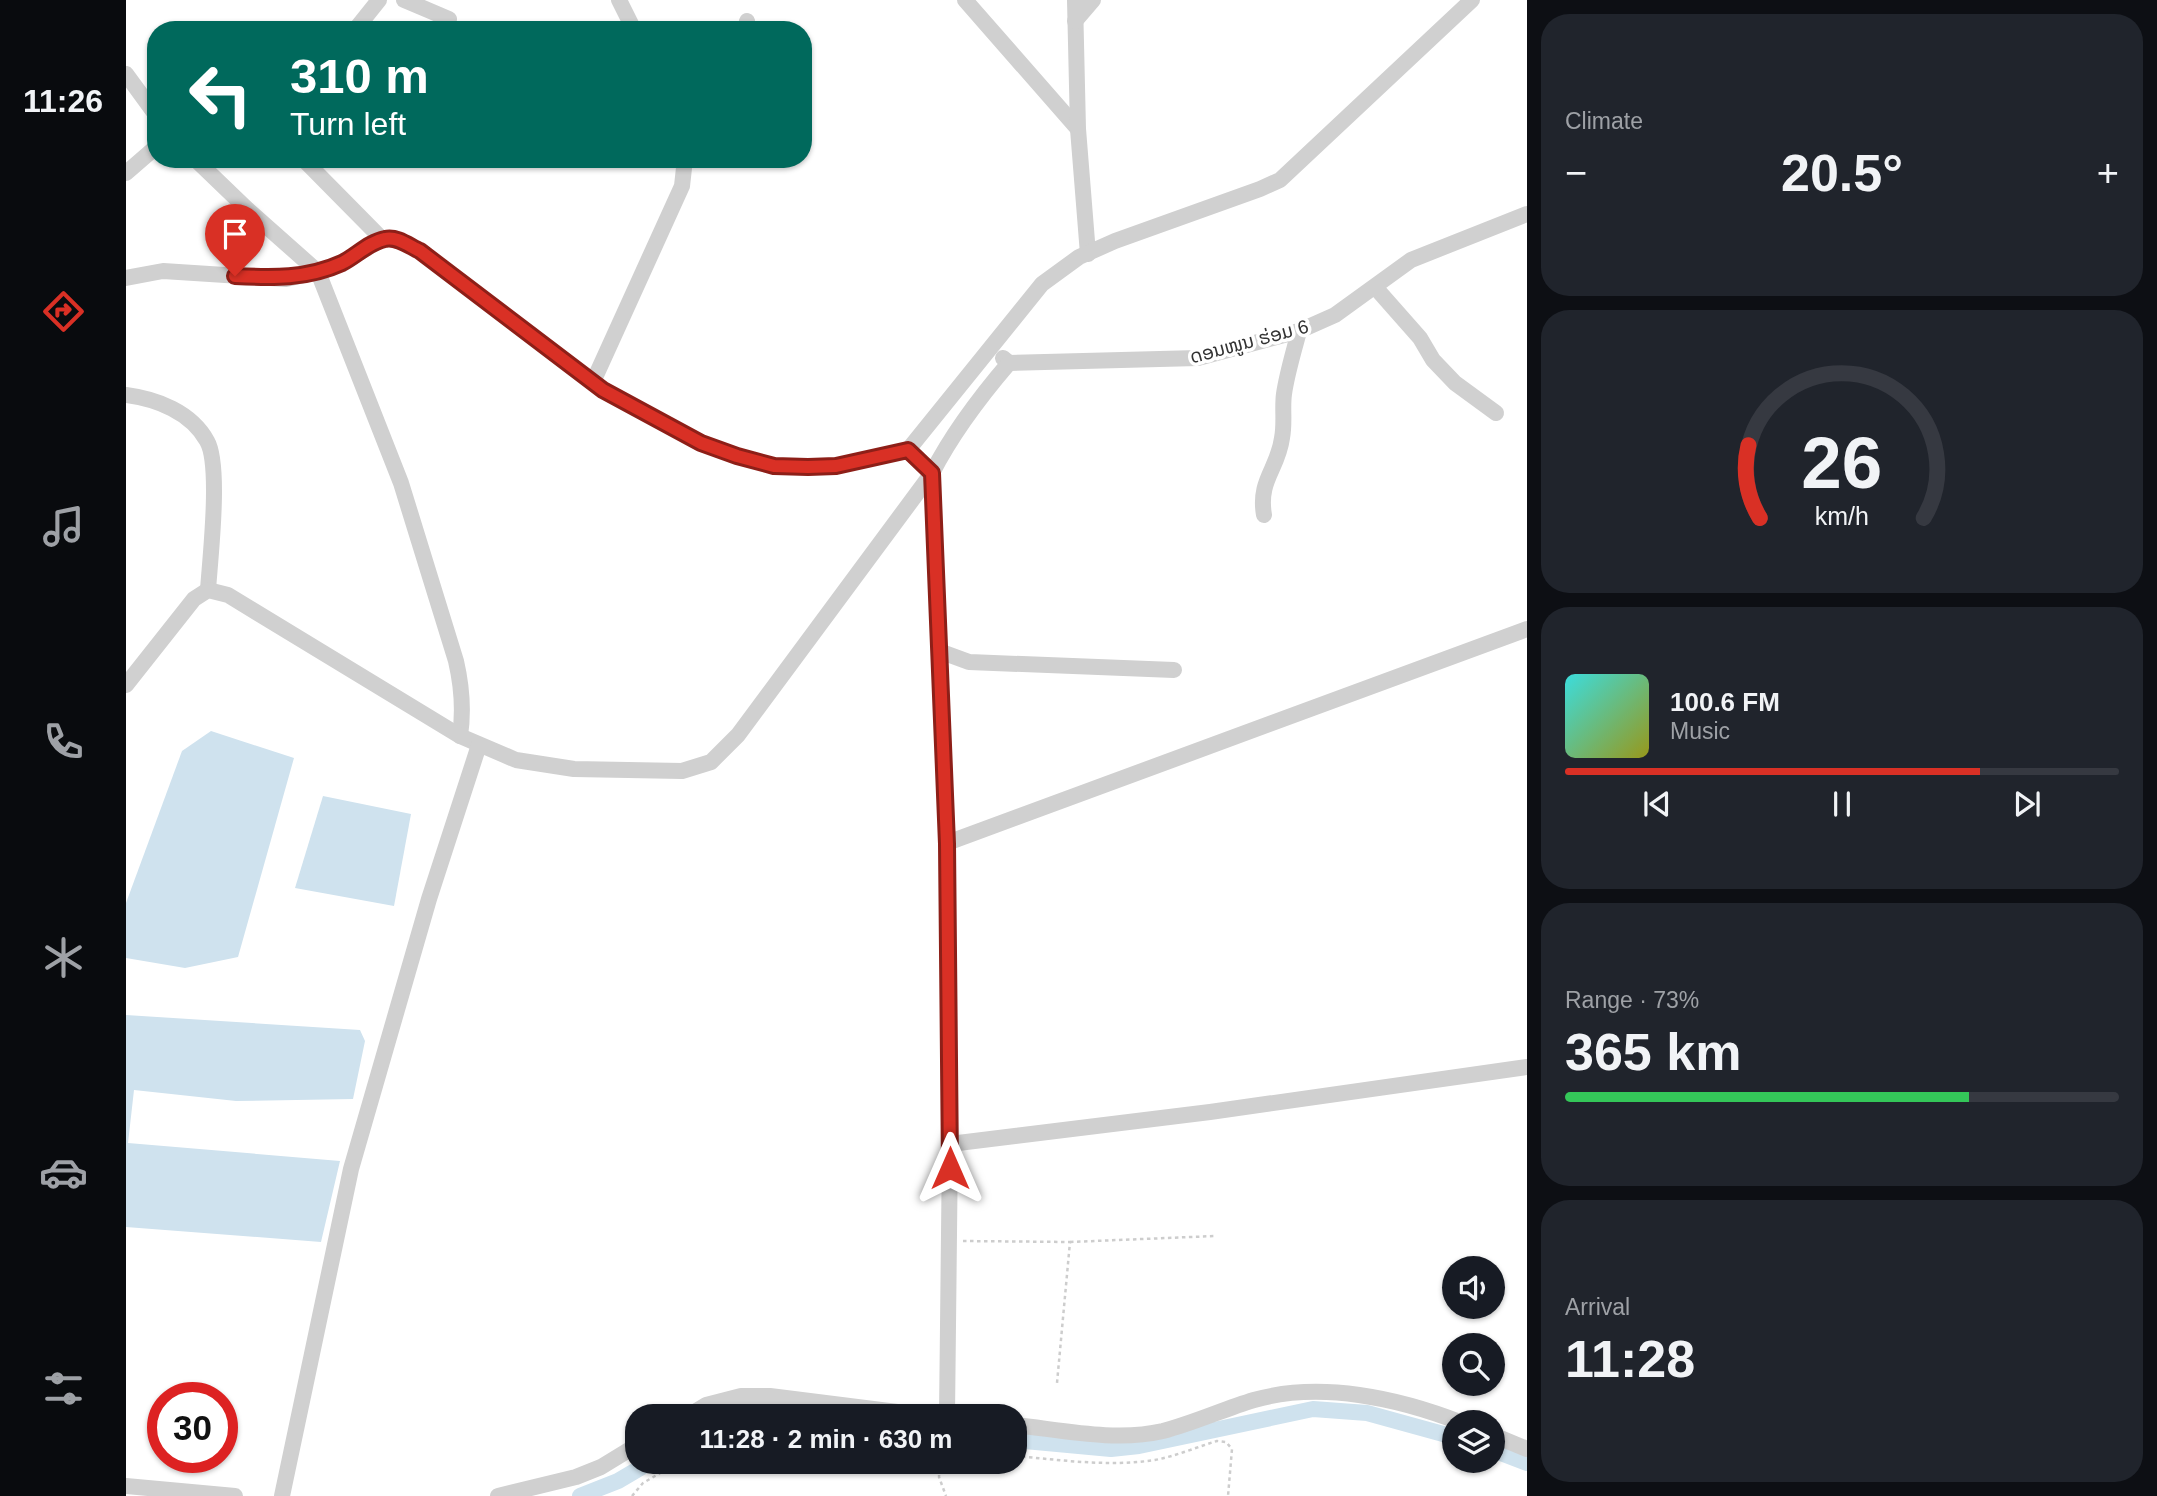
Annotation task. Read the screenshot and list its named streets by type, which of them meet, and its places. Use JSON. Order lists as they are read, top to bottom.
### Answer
{
  "streets": {
    "street": ["ດອນໜູນ ຮ່ອມ 6"]
  },
  "page": {
    "tabs": "11:26",
    "tile": [
      "Climate",
      ["Range · 73%", "365 km"],
      ["Arrival", "11:28"]
    ],
    "turn": ["310 m", "Turn left"],
    "heat": ["−", "20.5°", "+"],
    "song": ["100.6 FM", "Music"],
    "limit": "30",
    "trip": "11:28 · 2 min · 630 m",
    "gauge": ["26", "km/h"]
  }
}
